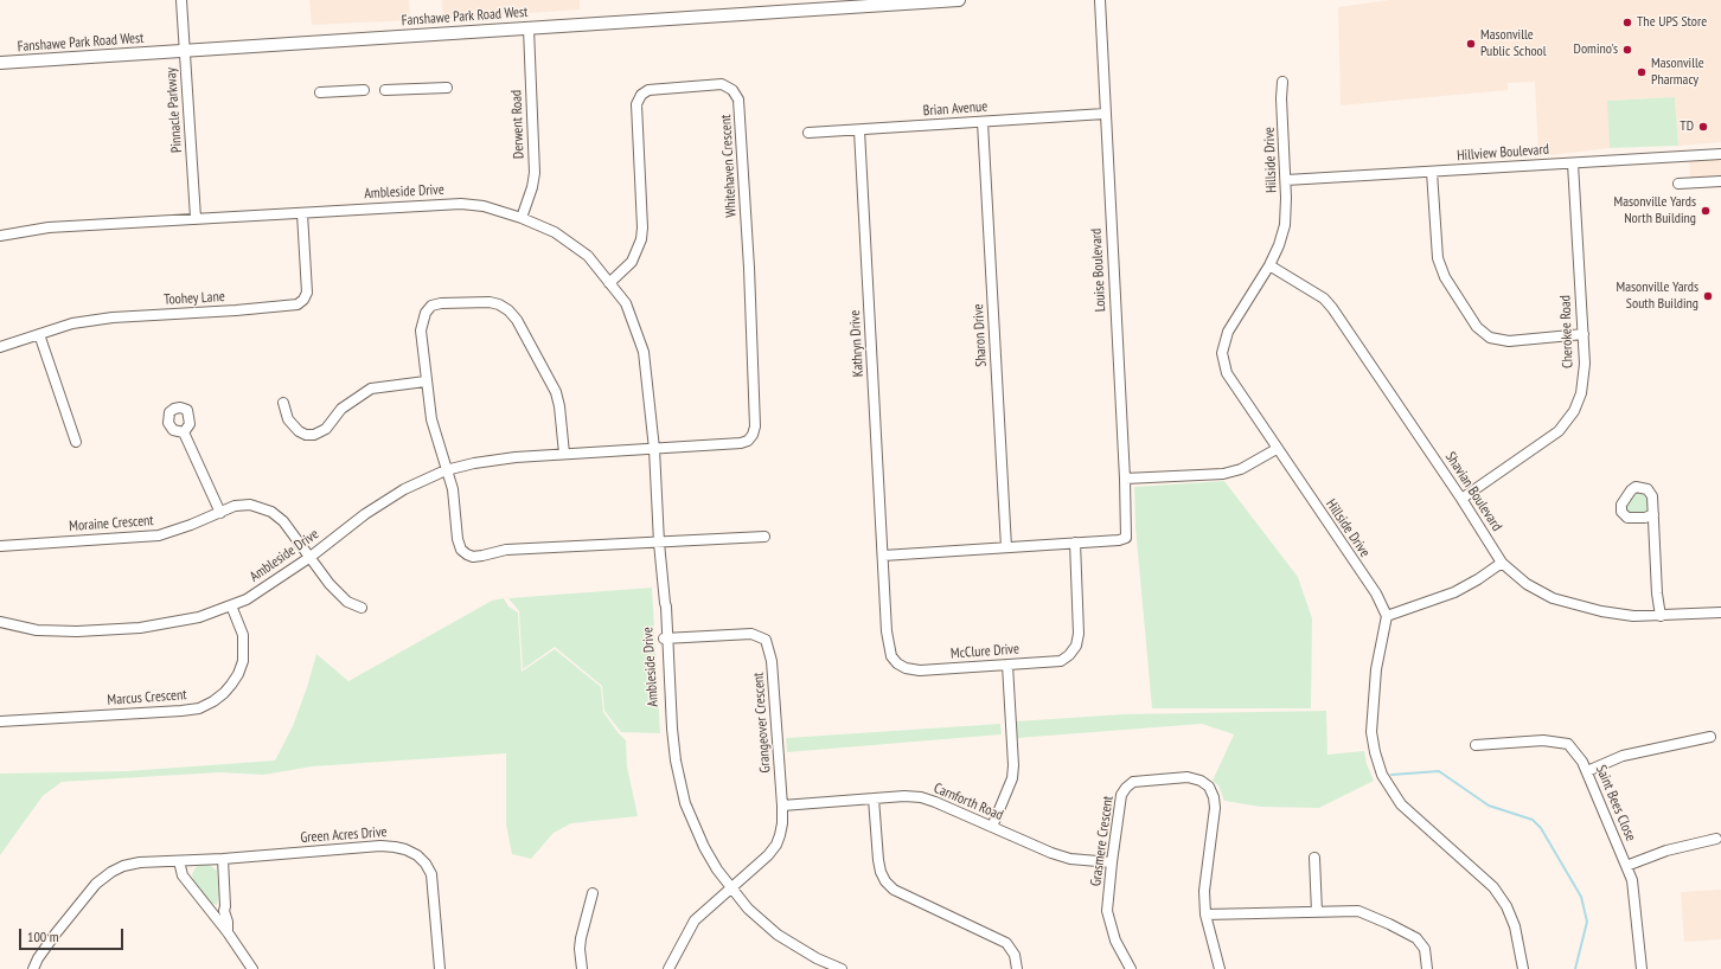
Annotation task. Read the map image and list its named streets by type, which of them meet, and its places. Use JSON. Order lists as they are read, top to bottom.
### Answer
{
  "streets": {
    "main road": ["Fanshawe Park Road West"],
    "street": [
      "Brian Avenue",
      "Pinnacle Parkway",
      "Derwent Road",
      "Hillview Boulevard",
      "Hillside Drive",
      "Whitehaven Crescent",
      "Ambleside Drive",
      "Louise Boulevard",
      "Toohey Lane",
      "Cherokee Road",
      "Sharon Drive",
      "Kathryn Drive",
      "Shavian Boulevard",
      "Moraine Crescent",
      "McClure Drive",
      "Marcus Crescent",
      "Grangeover Crescent",
      "Carnforth Road",
      "Saint Bees Close",
      "Green Acres Drive",
      "Grasmere Crescent"
    ]
  },
  "crossings": [
    ["Fanshawe Park Road West", "Pinnacle Parkway"],
    ["Fanshawe Park Road West", "Derwent Road"],
    ["Brian Avenue", "Louise Boulevard"],
    ["Brian Avenue", "Sharon Drive"],
    ["Brian Avenue", "Kathryn Drive"],
    ["Pinnacle Parkway", "Ambleside Drive"],
    ["Derwent Road", "Ambleside Drive"],
    ["Hillview Boulevard", "Hillside Drive"],
    ["Hillview Boulevard", "Cherokee Road"],
    ["Hillside Drive", "Shavian Boulevard"],
    ["Whitehaven Crescent", "Ambleside Drive"],
    ["Ambleside Drive", "Toohey Lane"],
    ["Ambleside Drive", "Moraine Crescent"],
    ["Ambleside Drive", "Marcus Crescent"],
    ["Ambleside Drive", "Grangeover Crescent"],
    ["Louise Boulevard", "McClure Drive"],
    ["Cherokee Road", "Shavian Boulevard"],
    ["Kathryn Drive", "McClure Drive"],
    ["Grangeover Crescent", "Carnforth Road"],
    ["Carnforth Road", "Grasmere Crescent"]
  ],
  "places": [
    "The UPS Store",
    "Masonville Public School",
    "Domino's",
    "Masonville Pharmacy",
    "TD",
    "Masonville Yards North Building",
    "Masonville Yards South Building"
  ],
  "scale_bar": "100 m"
}
